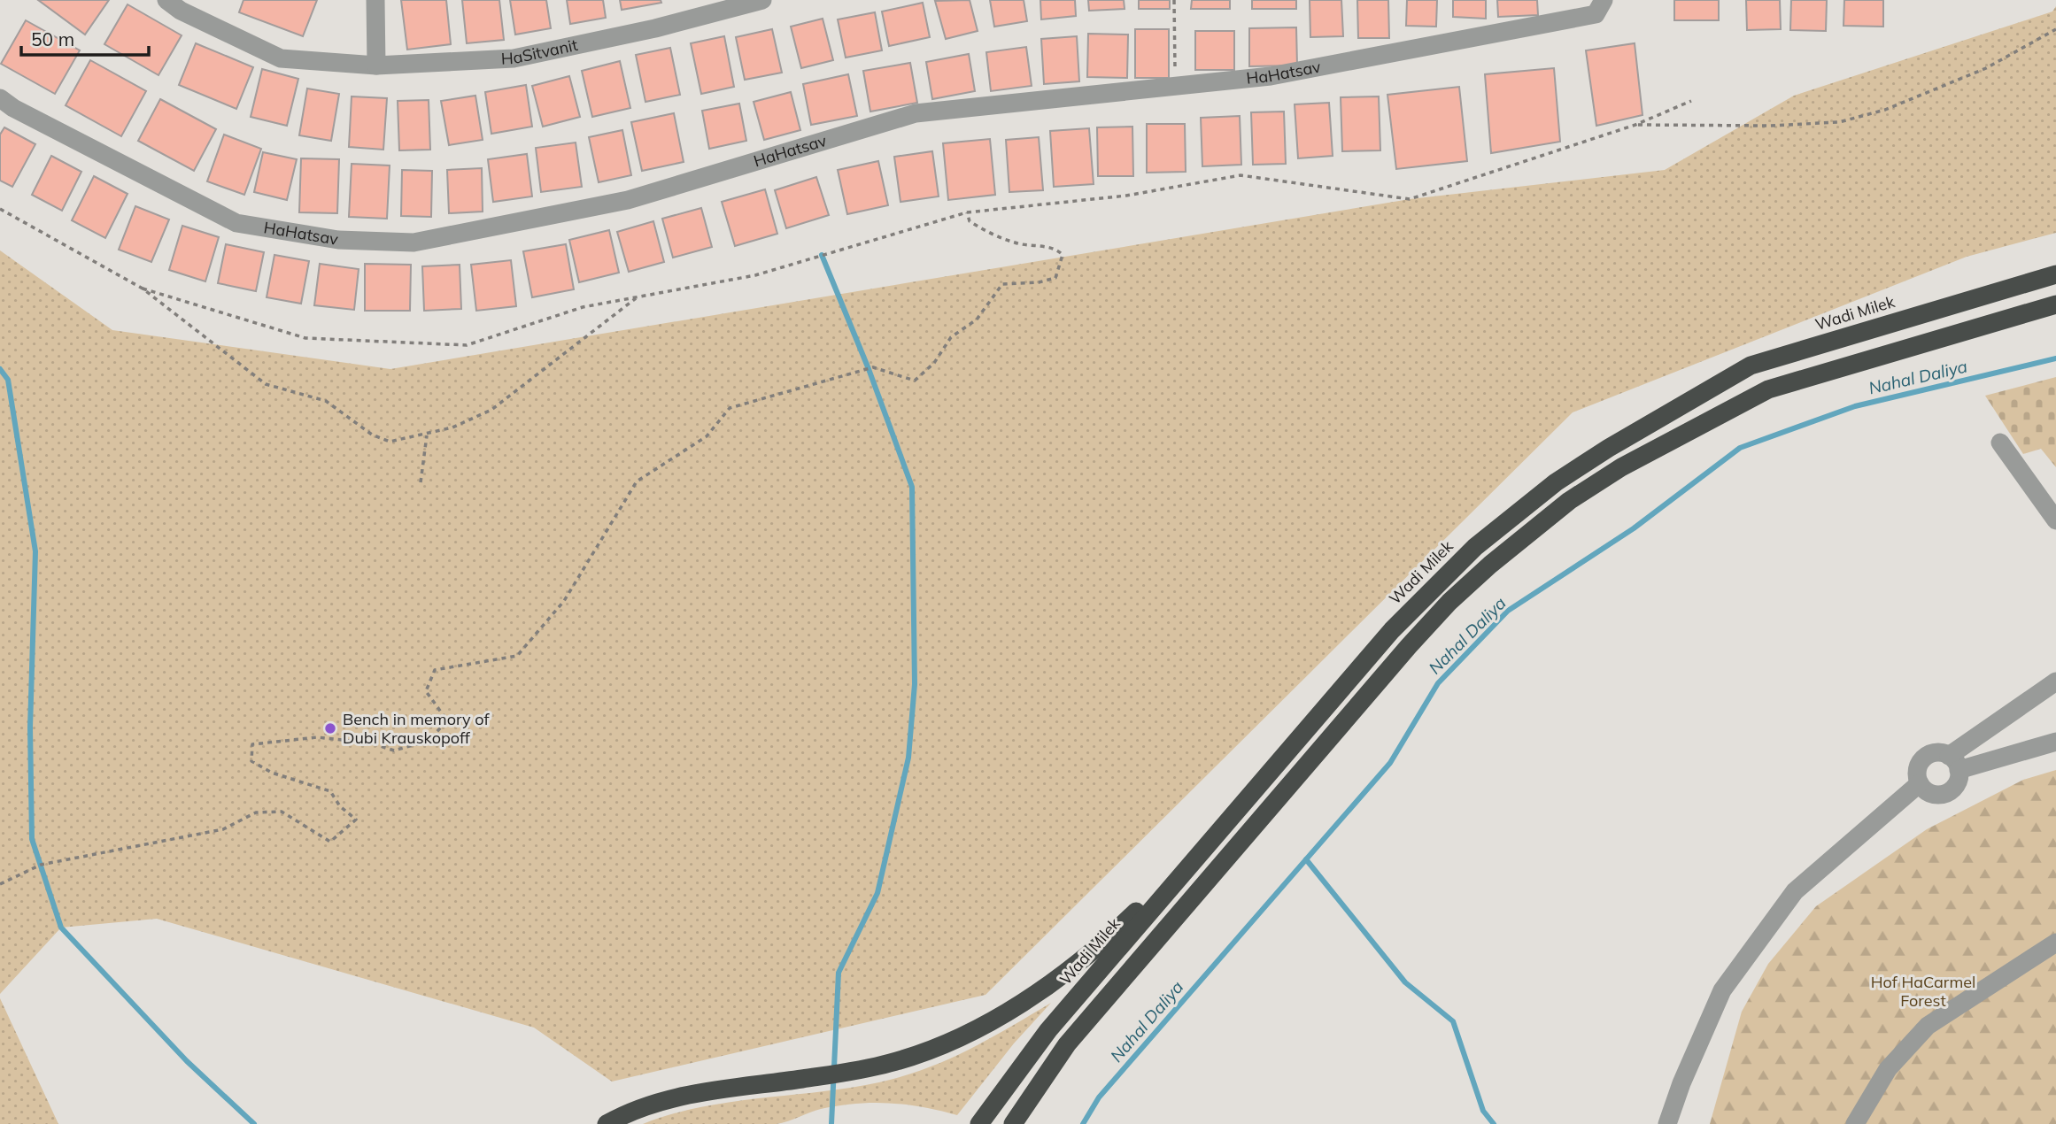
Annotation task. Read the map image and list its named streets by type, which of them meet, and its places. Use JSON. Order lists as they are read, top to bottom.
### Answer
{
  "streets": {
    "highway": ["Wadi Milek"],
    "street": ["HaSitvanit", "HaHatsav"]
  },
  "water": ["Nahal Daliya"],
  "parks": ["Hof HaCarmel Forest"],
  "places": ["Bench in memory of Dubi Krauskopoff"],
  "scale_bar": "50 m"
}
